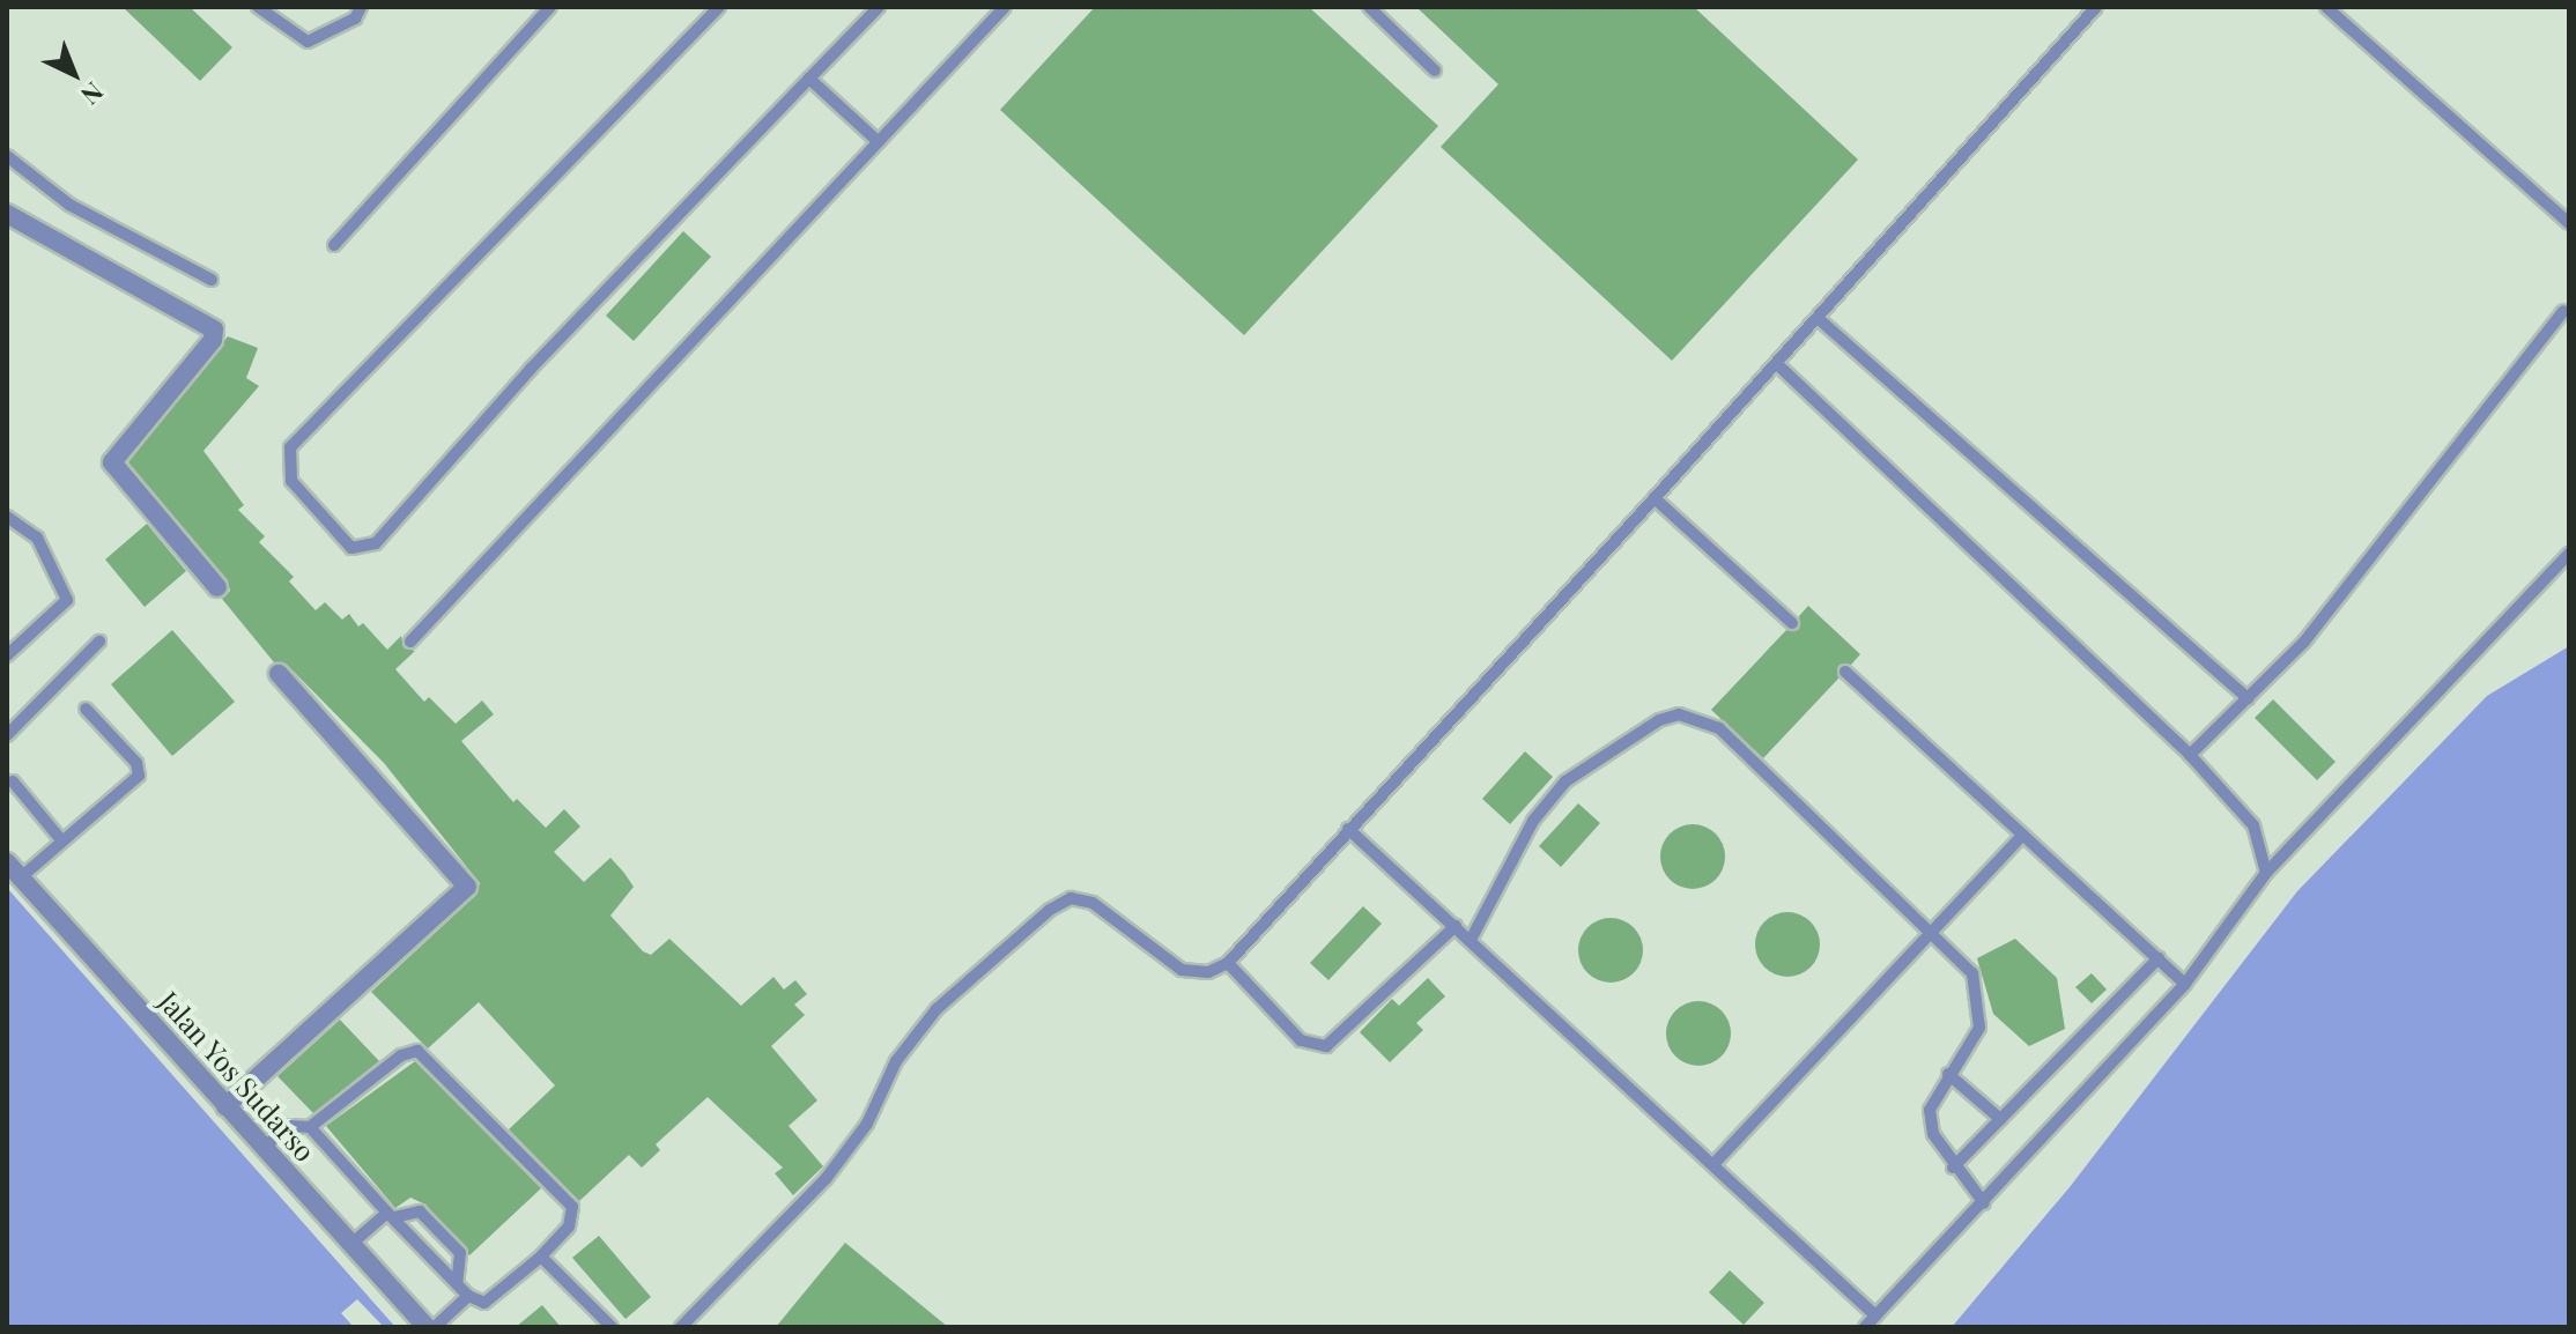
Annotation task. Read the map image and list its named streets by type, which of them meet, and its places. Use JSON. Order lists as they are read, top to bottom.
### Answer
{
  "streets": {
    "street": ["Jalan Yos Sudarso"]
  },
  "north": "bottom right"
}
